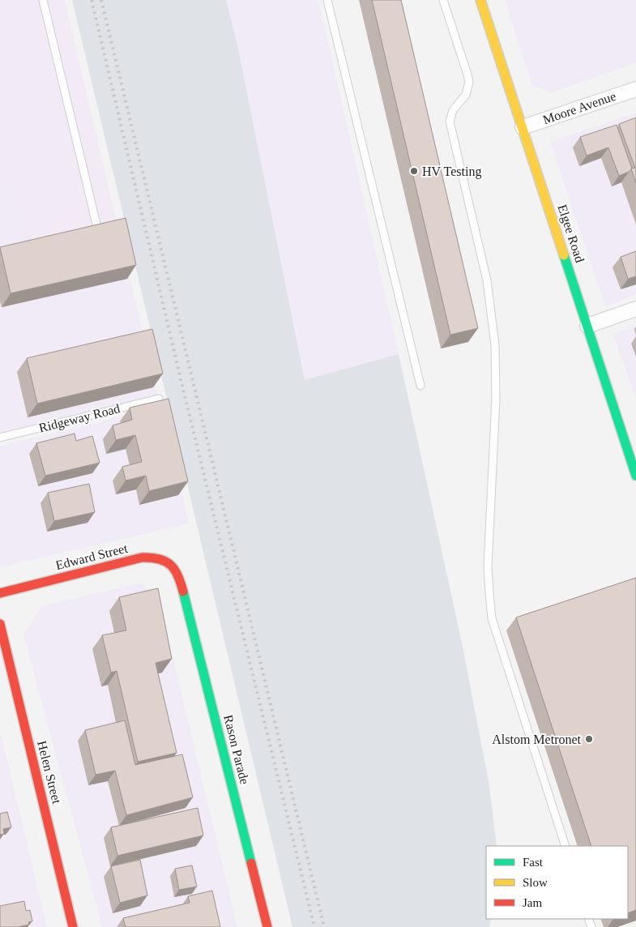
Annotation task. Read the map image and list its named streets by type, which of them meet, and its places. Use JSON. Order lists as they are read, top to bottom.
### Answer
{
  "streets": {
    "street": [
      "Moore Avenue",
      "Elgee Road",
      "Edward Street",
      "Rason Parade",
      "Helen Street"
    ],
    "lane": ["Ridgeway Road"]
  },
  "crossings": [
    ["Moore Avenue", "Elgee Road"],
    ["Edward Street", "Rason Parade"]
  ],
  "places": ["HV Testing", "Alstom Metronet"],
  "legend": ["Fast", "Slow", "Jam"]
}
